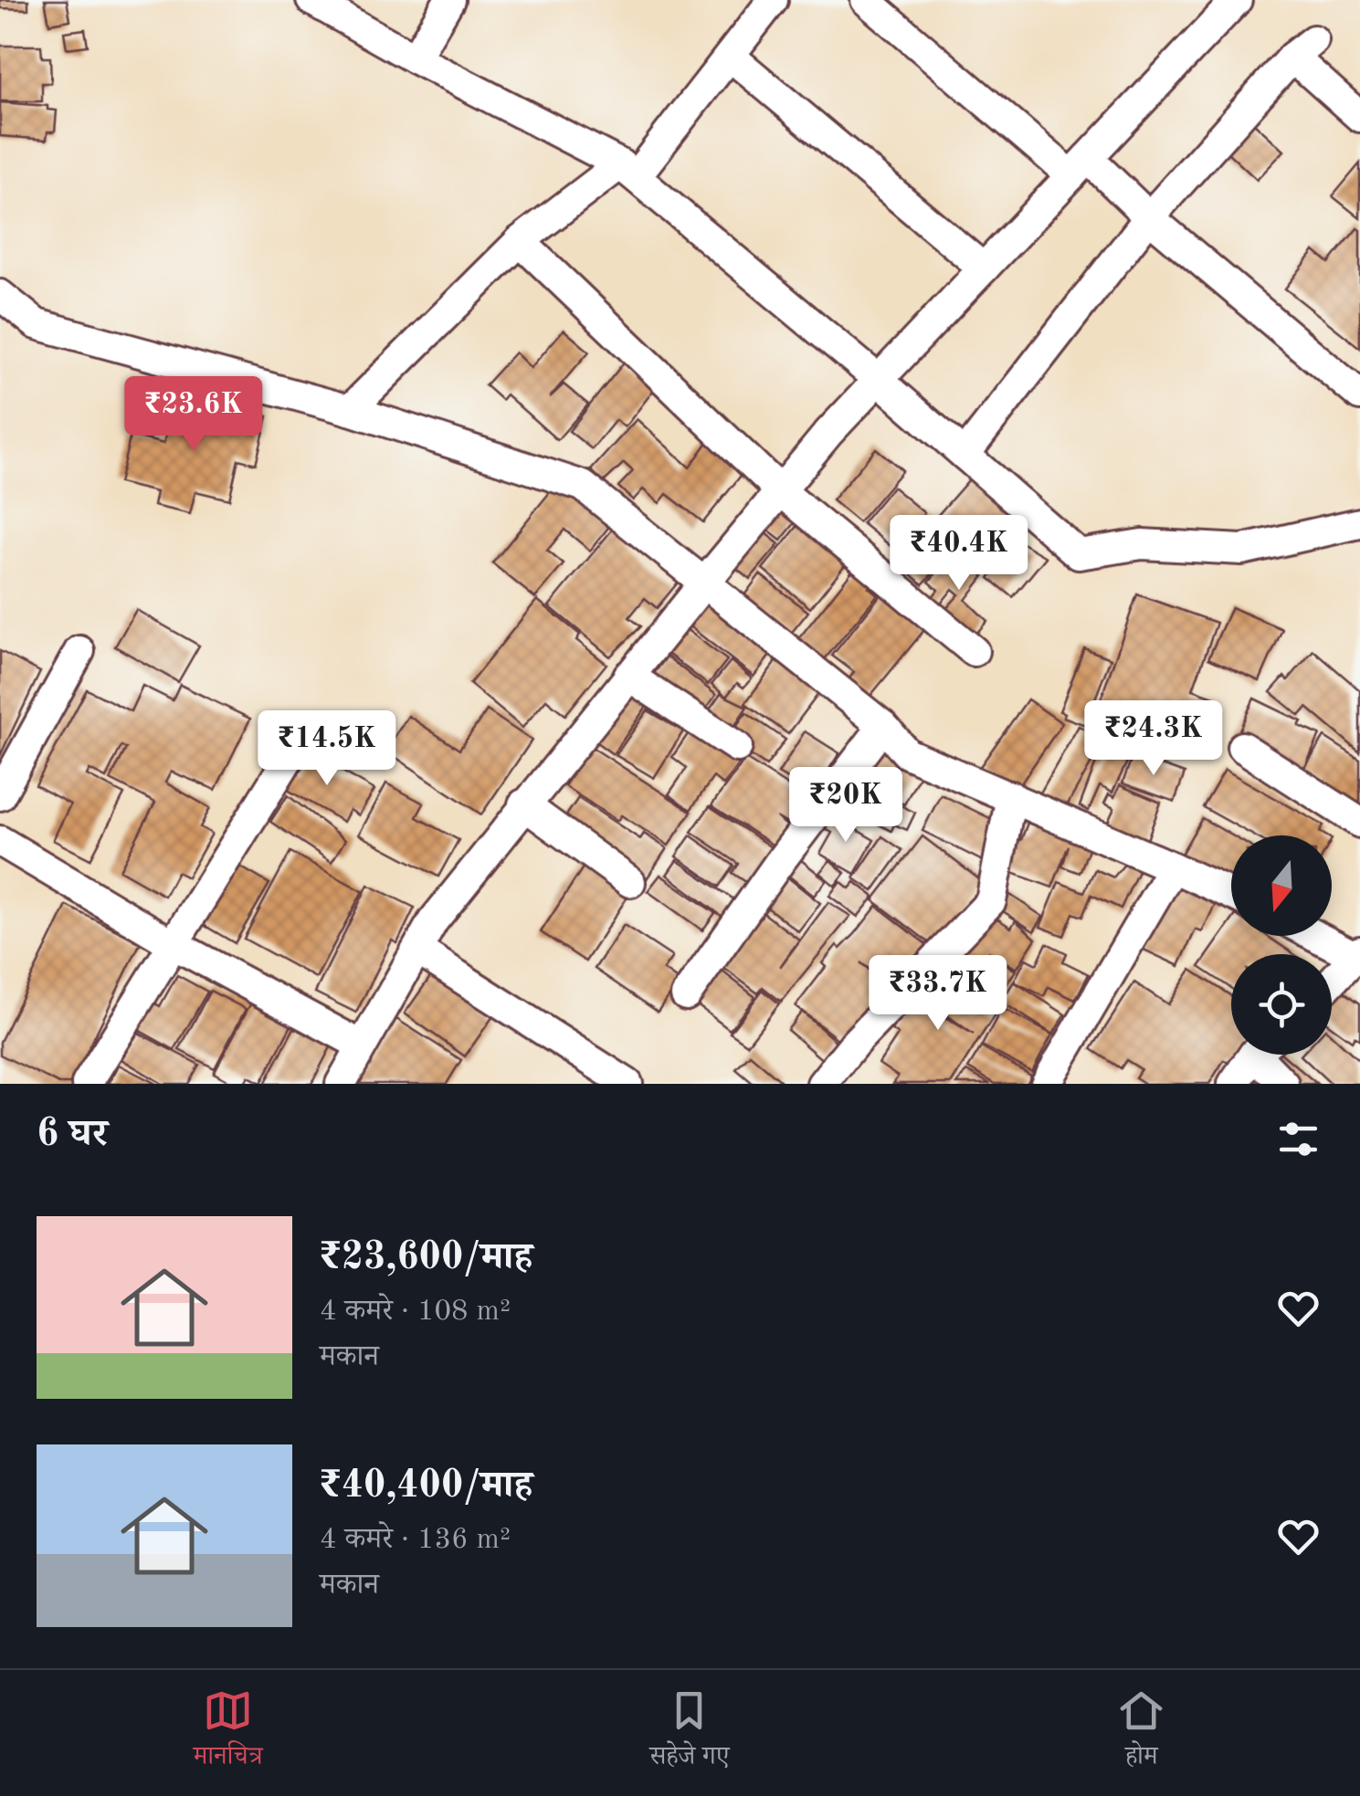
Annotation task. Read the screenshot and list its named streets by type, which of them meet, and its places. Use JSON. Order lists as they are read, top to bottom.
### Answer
{
  "north": "bottom",
  "page": {
    "price": [
      "₹23.6K",
      "₹40.4K",
      "₹24.3K",
      "₹14.5K",
      "₹20K",
      "₹33.7K"
    ],
    "heading": "6 घर",
    "list": [
      {
        "name": "₹23,600/माह",
        "note": "4 कमरे · 108 m² · मकान"
      },
      {
        "name": "₹40,400/माह",
        "note": "4 कमरे · 136 m² · मकान"
      }
    ],
    "tabs": ["मानचित्र", "सहेजे गए", "होम"]
  }
}
